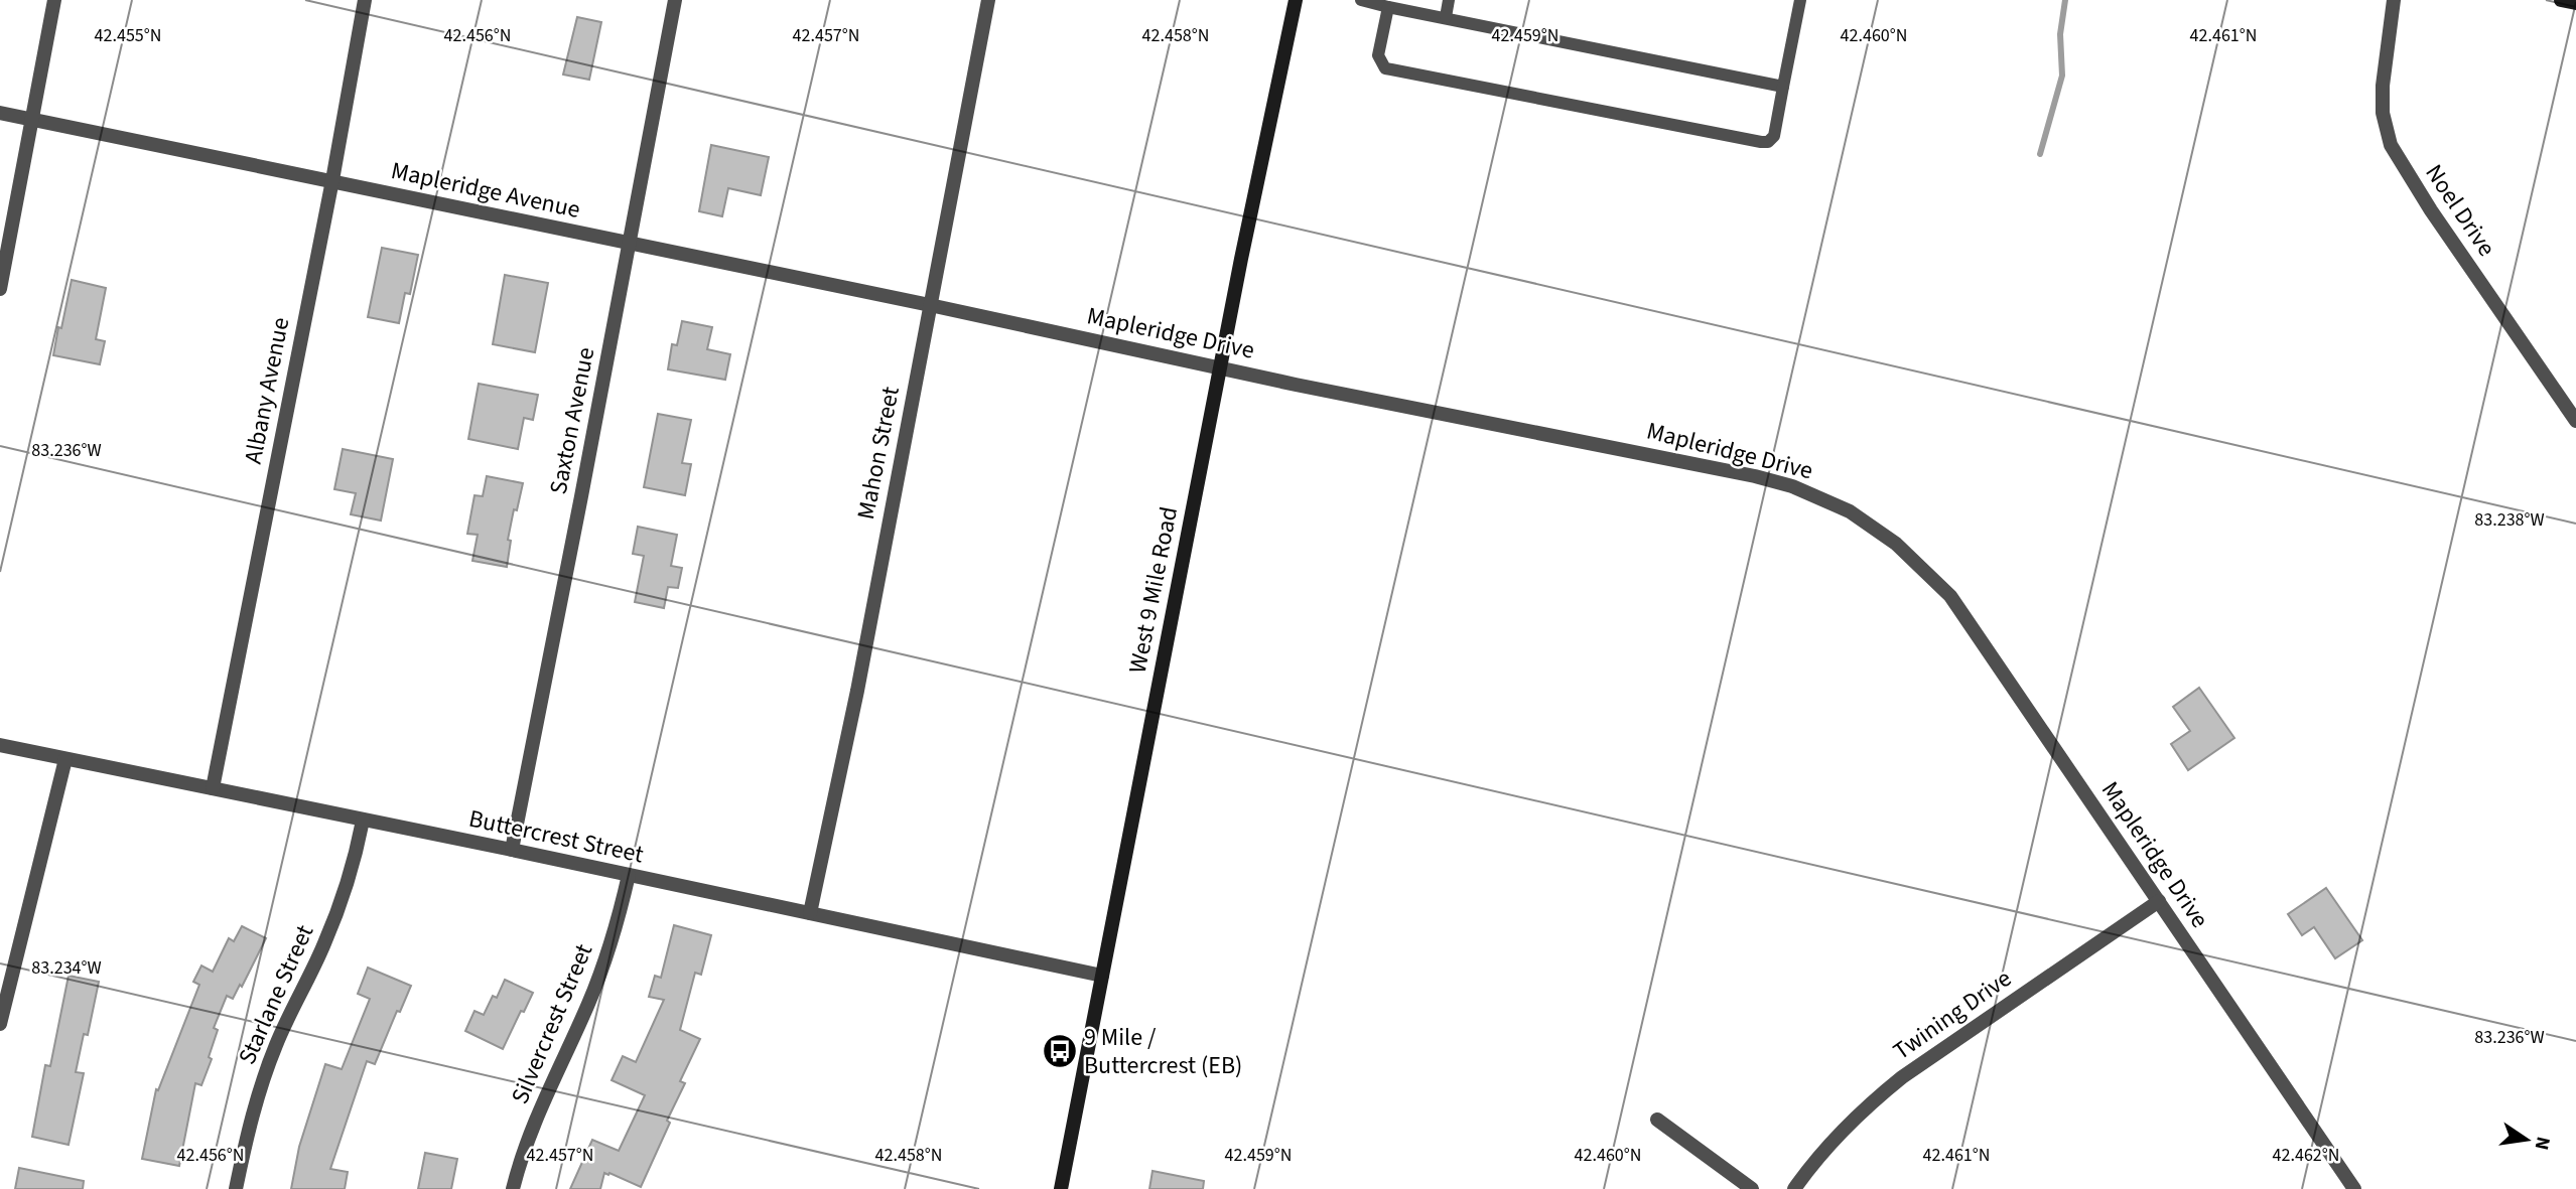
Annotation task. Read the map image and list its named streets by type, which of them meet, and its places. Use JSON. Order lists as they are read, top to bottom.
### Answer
{
  "streets": {
    "main road": ["West 9 Mile Road"],
    "street": [
      "Mapleridge Avenue",
      "Noel Drive",
      "Mapleridge Drive",
      "Albany Avenue",
      "Saxton Avenue",
      "Mahon Street",
      "Buttercrest Street",
      "Starlane Street",
      "Twining Drive",
      "Silvercrest Street"
    ]
  },
  "crossings": [
    ["Mapleridge Avenue", "Mapleridge Drive"],
    ["Mapleridge Avenue", "Albany Avenue"],
    ["Mapleridge Avenue", "Saxton Avenue"],
    ["Mapleridge Avenue", "Mahon Street"],
    ["Mapleridge Drive", "Mahon Street"],
    ["Mapleridge Drive", "West 9 Mile Road"],
    ["Mapleridge Drive", "Twining Drive"],
    ["Albany Avenue", "Buttercrest Street"],
    ["Saxton Avenue", "Buttercrest Street"],
    ["Mahon Street", "Buttercrest Street"],
    ["West 9 Mile Road", "Buttercrest Street"],
    ["Buttercrest Street", "Starlane Street"],
    ["Buttercrest Street", "Silvercrest Street"]
  ],
  "places": {
    "bus stop": ["9 Mile / Buttercrest (EB)"]
  },
  "north": "right",
  "coordinates": [
    "42.455°N",
    "42.456°N",
    "42.457°N",
    "42.458°N",
    "42.459°N",
    "42.460°N",
    "42.461°N",
    "83.236°W",
    "83.238°W",
    "83.234°W",
    "42.462°N"
  ]
}
